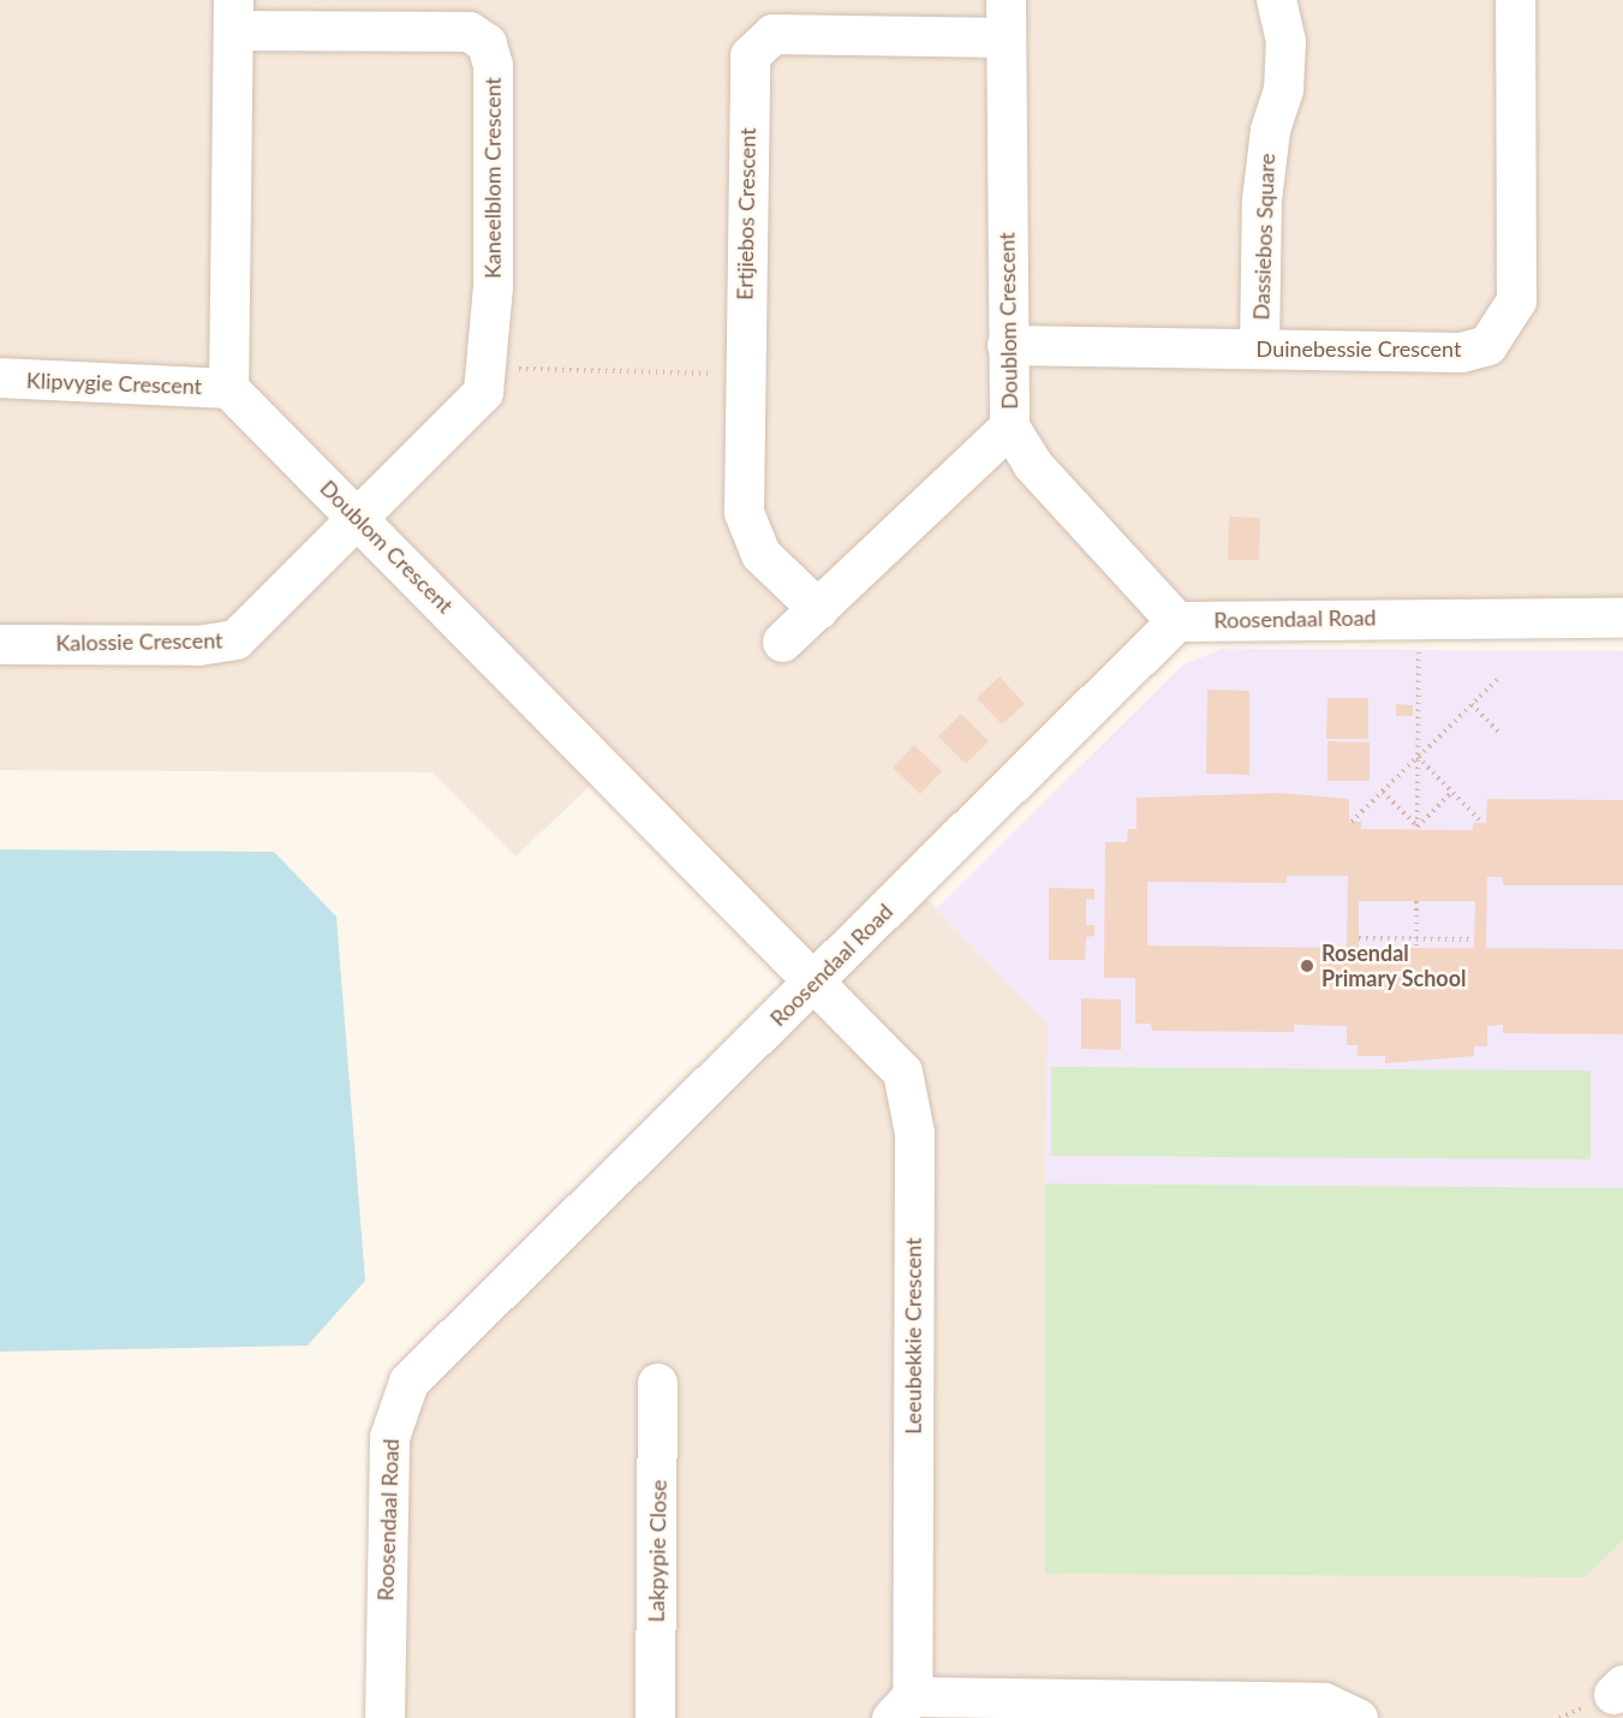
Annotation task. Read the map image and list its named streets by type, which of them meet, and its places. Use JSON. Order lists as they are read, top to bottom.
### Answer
{
  "streets": {
    "street": [
      "Kaneelblom Crescent",
      "Ertjiebos Crescent",
      "Dassiebos Square",
      "Doublom Crescent",
      "Duinebessie Crescent",
      "Klipvygie Crescent",
      "Roosendaal Road",
      "Kalossie Crescent",
      "Leeubekkie Crescent",
      "Lakpypie Close"
    ]
  },
  "crossings": [
    ["Kaneelblom Crescent", "Doublom Crescent"],
    ["Kaneelblom Crescent", "Kalossie Crescent"],
    ["Ertjiebos Crescent", "Doublom Crescent"],
    ["Dassiebos Square", "Duinebessie Crescent"],
    ["Doublom Crescent", "Duinebessie Crescent"],
    ["Doublom Crescent", "Klipvygie Crescent"],
    ["Doublom Crescent", "Roosendaal Road"],
    ["Doublom Crescent", "Kalossie Crescent"],
    ["Doublom Crescent", "Leeubekkie Crescent"],
    ["Roosendaal Road", "Leeubekkie Crescent"]
  ],
  "places": ["Rosendal Primary School"]
}
